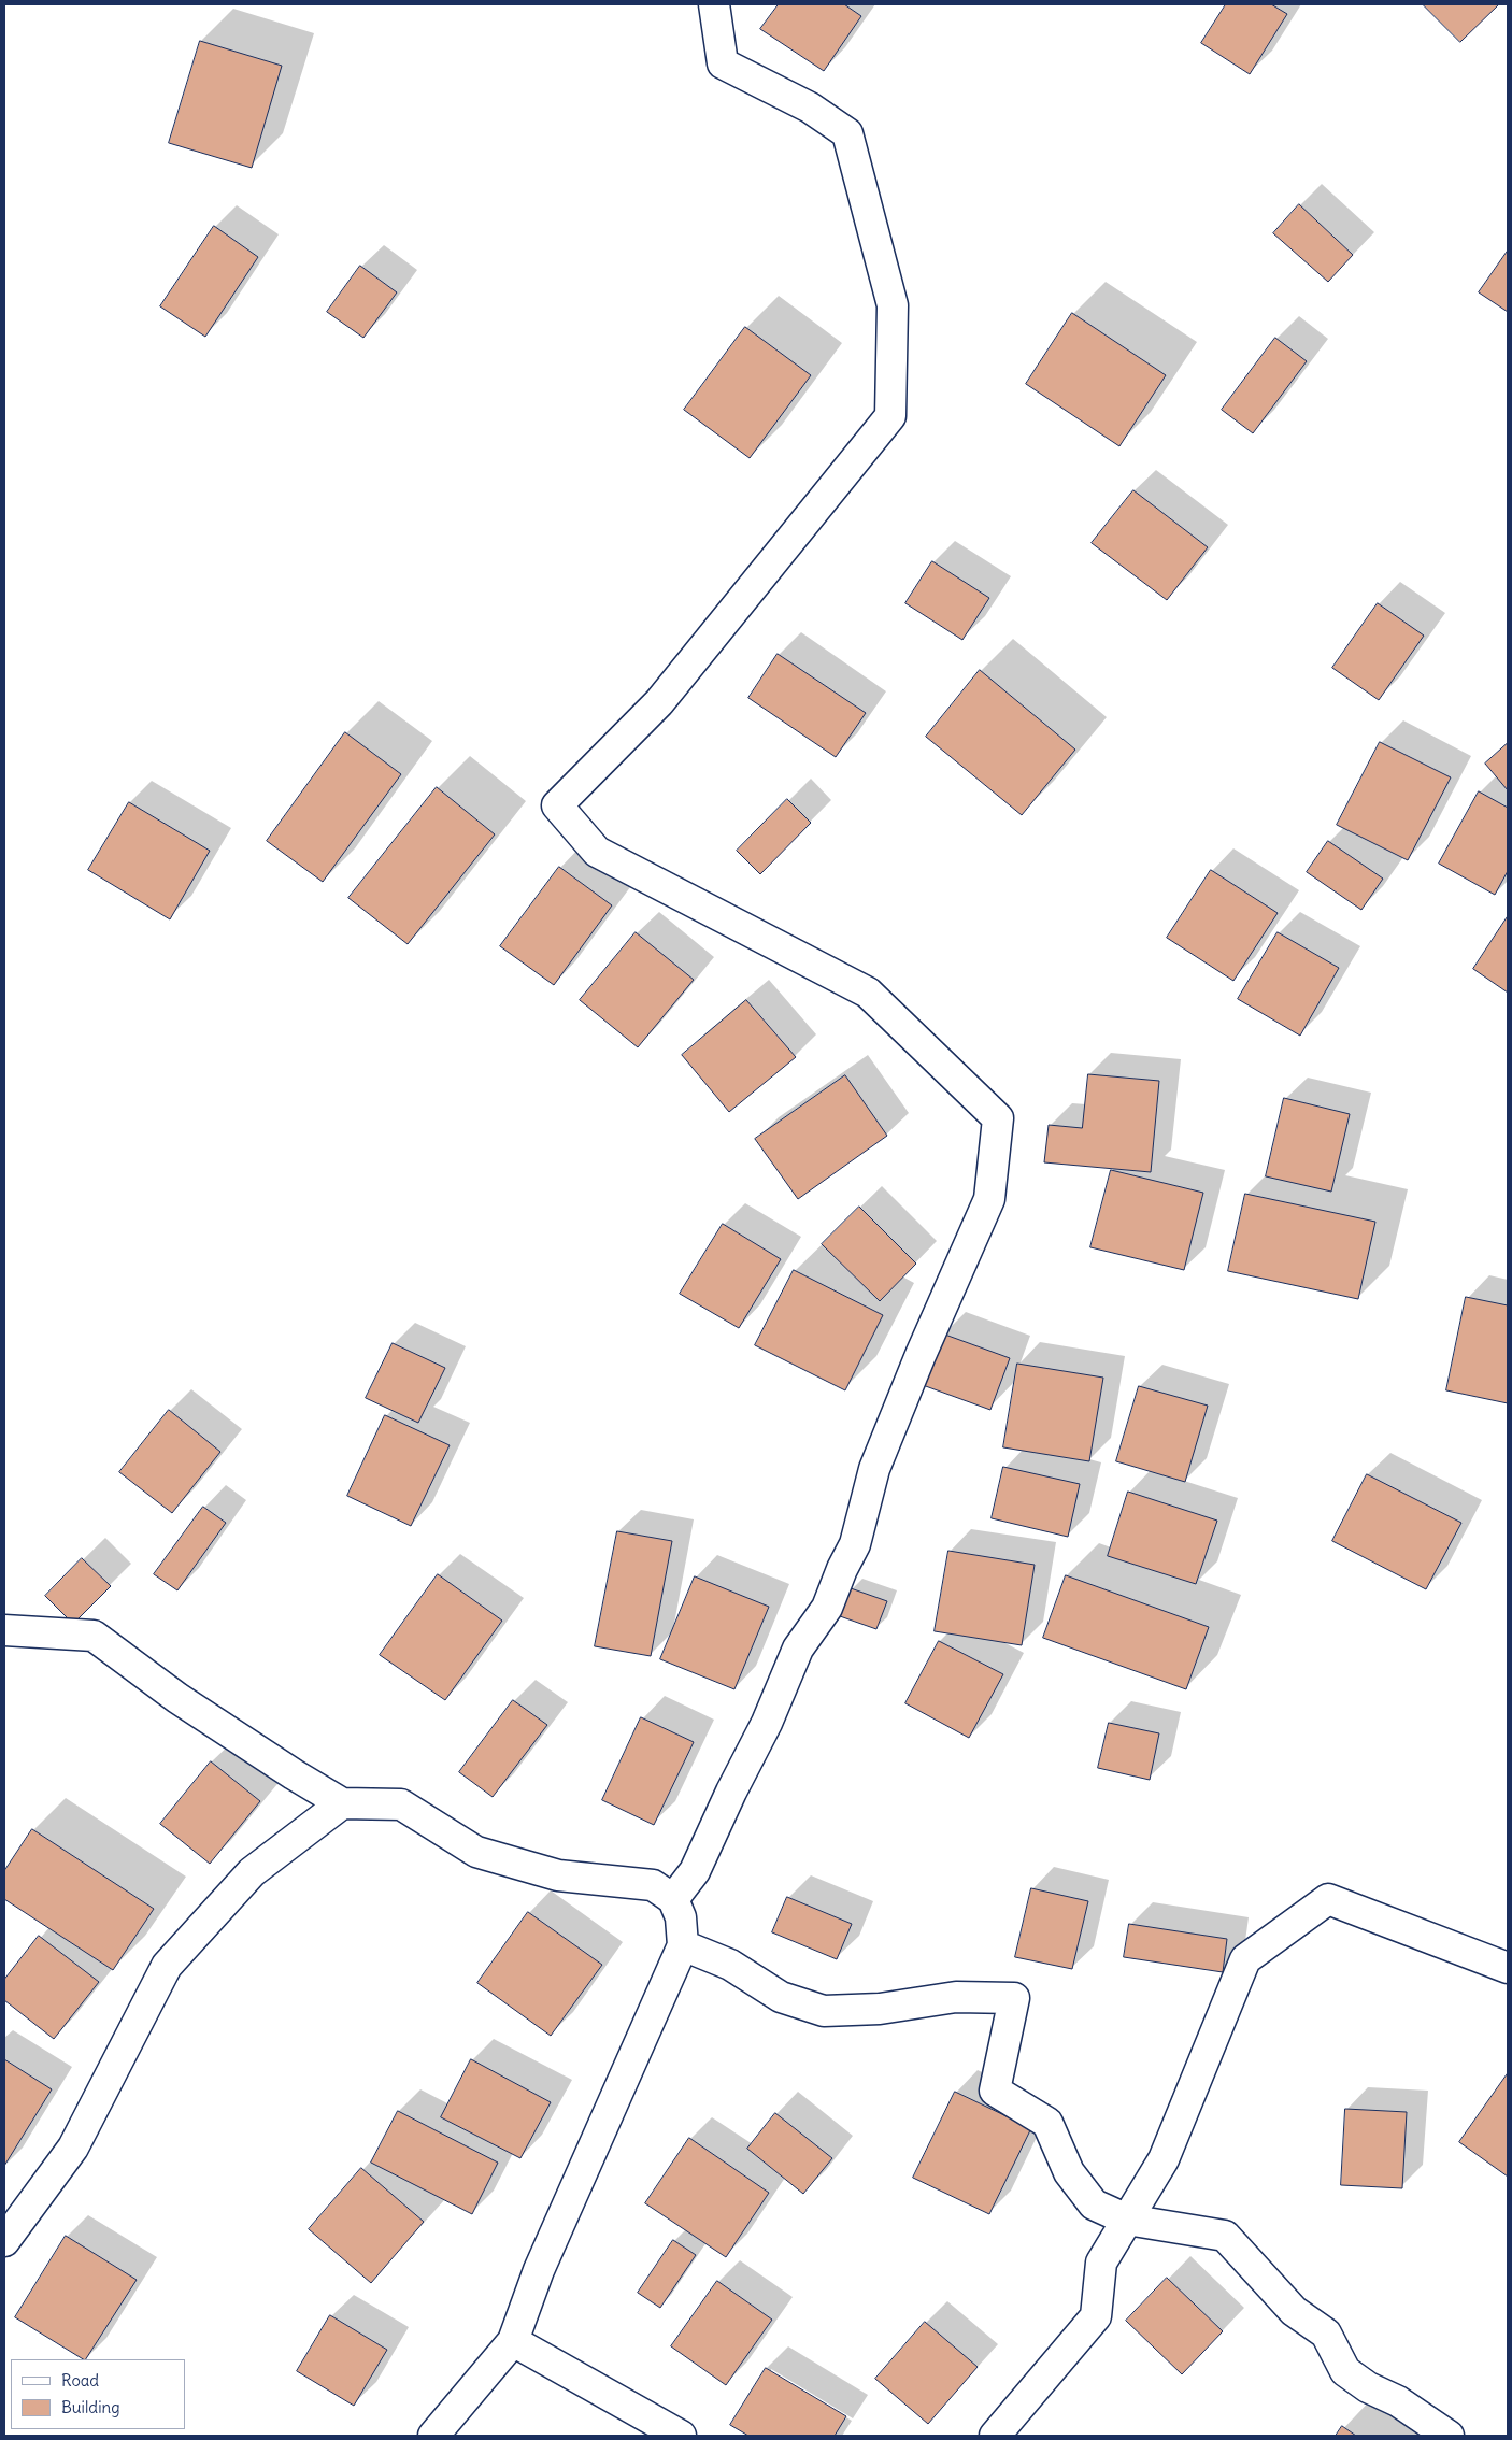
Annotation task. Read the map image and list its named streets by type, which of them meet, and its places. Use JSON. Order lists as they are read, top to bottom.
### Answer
{
  "legend": ["Road", "Building"]
}
